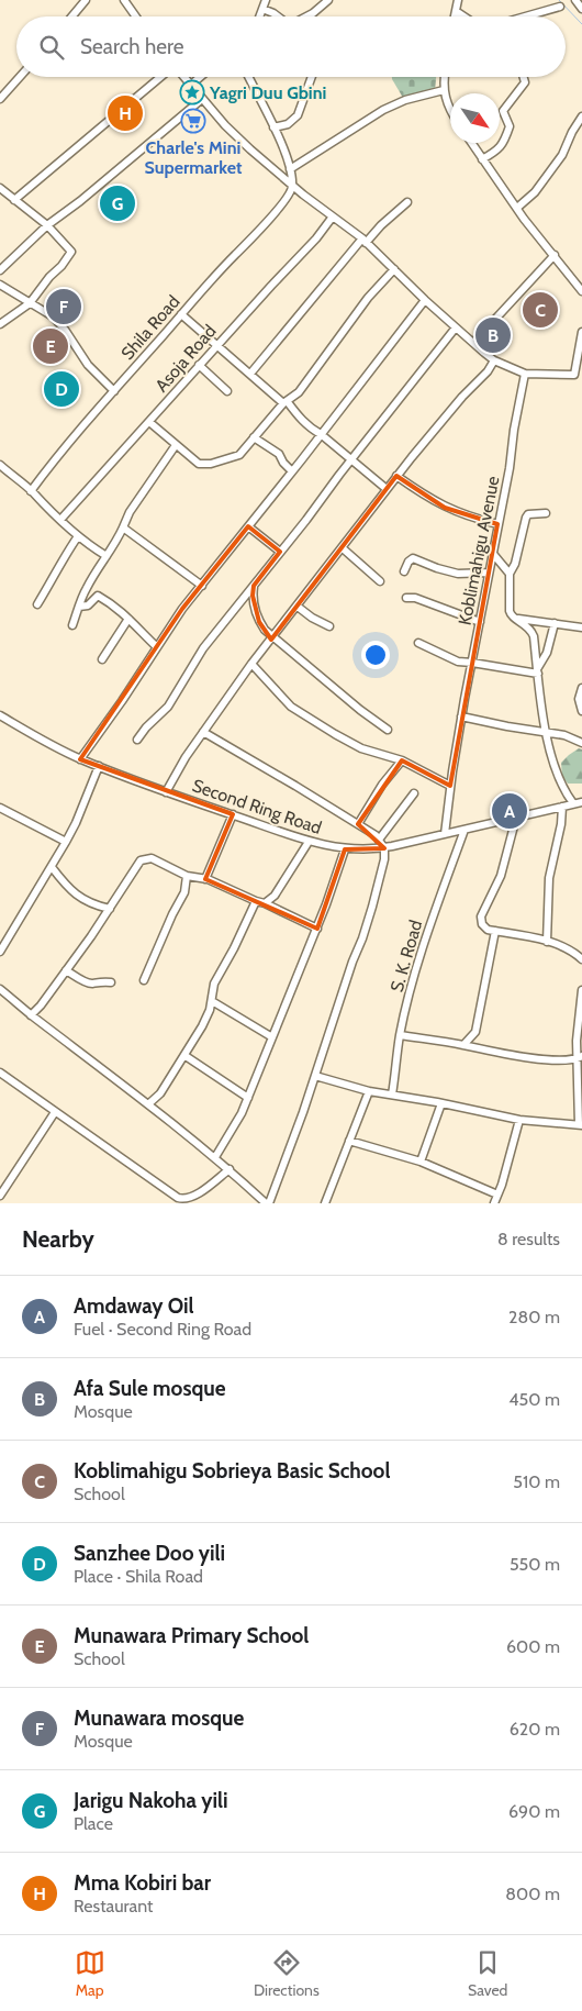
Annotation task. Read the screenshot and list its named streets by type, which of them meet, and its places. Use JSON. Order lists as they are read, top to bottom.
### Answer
{
  "streets": {
    "street": [
      "Shila Road",
      "Asoja Road",
      "Koblimahigu Avenue",
      "Second Ring Road",
      "S. K. Road"
    ]
  },
  "crossings": [
    ["Koblimahigu Avenue", "Second Ring Road"],
    ["Second Ring Road", "S. K. Road"]
  ],
  "places": {
    "place": ["Yagri Duu Gbini"],
    "supermarket": ["Charle's Mini Supermarket"]
  },
  "north": "bottom right",
  "page": {
    "search": "Search here",
    "pins": [
      "H",
      "G",
      "F",
      "C",
      "B",
      "E",
      "D",
      "A"
    ],
    "heading": ["Nearby", "8 results"],
    "list": [
      {
        "mark": "A",
        "name": "Amdaway Oil",
        "note": "Fuel · Second Ring Road",
        "value": "280 m"
      },
      {
        "mark": "B",
        "name": "Afa Sule mosque",
        "note": "Mosque",
        "value": "450 m"
      },
      {
        "mark": "C",
        "name": "Koblimahigu Sobrieya Basic School",
        "note": "School",
        "value": "510 m"
      },
      {
        "mark": "D",
        "name": "Sanzhee Doo yili",
        "note": "Place · Shila Road",
        "value": "550 m"
      },
      {
        "mark": "E",
        "name": "Munawara Primary School",
        "note": "School",
        "value": "600 m"
      },
      {
        "mark": "F",
        "name": "Munawara mosque",
        "note": "Mosque",
        "value": "620 m"
      },
      {
        "mark": "G",
        "name": "Jarigu Nakoha yili",
        "note": "Place",
        "value": "690 m"
      },
      {
        "mark": "H",
        "name": "Mma Kobiri bar",
        "note": "Restaurant",
        "value": "800 m"
      }
    ],
    "nav": ["Map", "Directions", "Saved"]
  }
}
